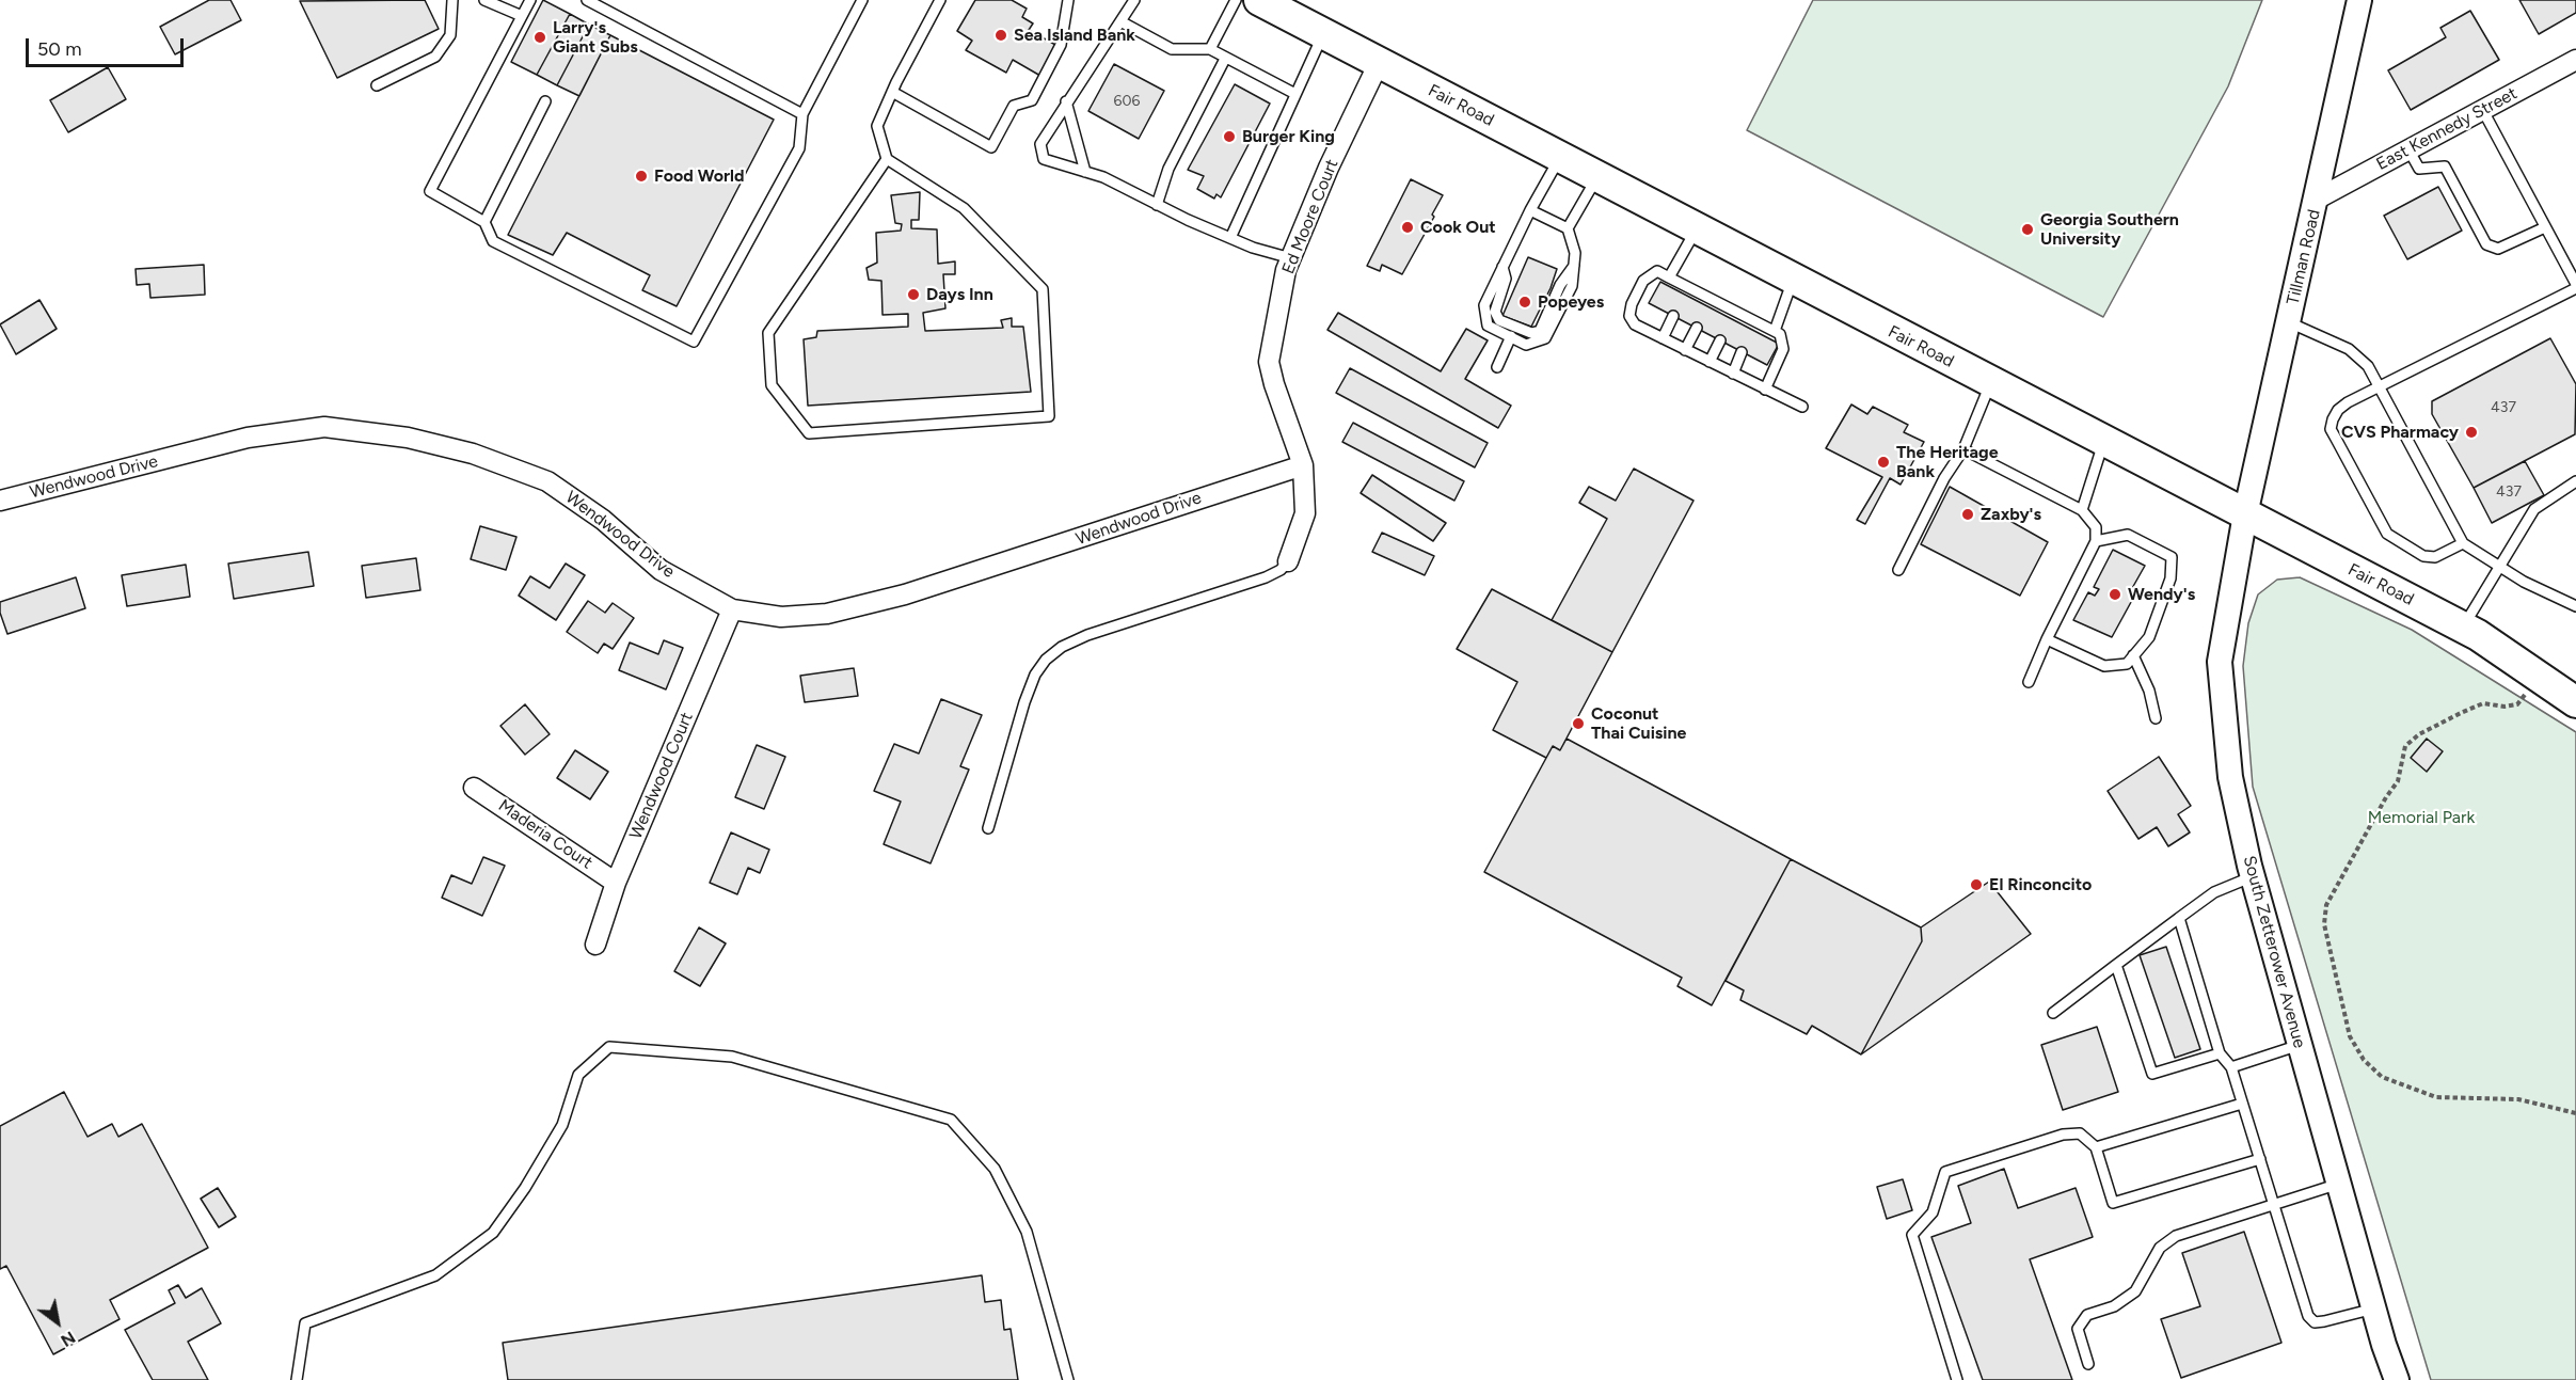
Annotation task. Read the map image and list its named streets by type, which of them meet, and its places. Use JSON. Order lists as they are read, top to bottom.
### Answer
{
  "streets": {
    "main road": ["Fair Road"],
    "street": [
      "East Kennedy Street",
      "Ed Moore Court",
      "Tillman Road",
      "Wendwood Drive",
      "Wendwood Court",
      "Maderia Court",
      "South Zetterower Avenue"
    ]
  },
  "crossings": [
    ["Fair Road", "Ed Moore Court"],
    ["Fair Road", "Tillman Road"],
    ["Fair Road", "South Zetterower Avenue"],
    ["East Kennedy Street", "Tillman Road"],
    ["Ed Moore Court", "Wendwood Drive"],
    ["Tillman Road", "South Zetterower Avenue"],
    ["Wendwood Drive", "Wendwood Court"],
    ["Wendwood Court", "Maderia Court"]
  ],
  "parks": ["Memorial Park"],
  "places": [
    "Sea Island Bank",
    "Larry's Giant Subs",
    "Burger King",
    "Food World",
    "Cook Out",
    "Georgia Southern University",
    "Days Inn",
    "Popeyes",
    "CVS Pharmacy",
    "The Heritage Bank",
    "Zaxby's",
    "Wendy's",
    "Coconut Thai Cuisine",
    "El Rinconcito"
  ],
  "house_numbers": ["606", "437", "437"],
  "scale_bar": "50 m",
  "north": "bottom right"
}
